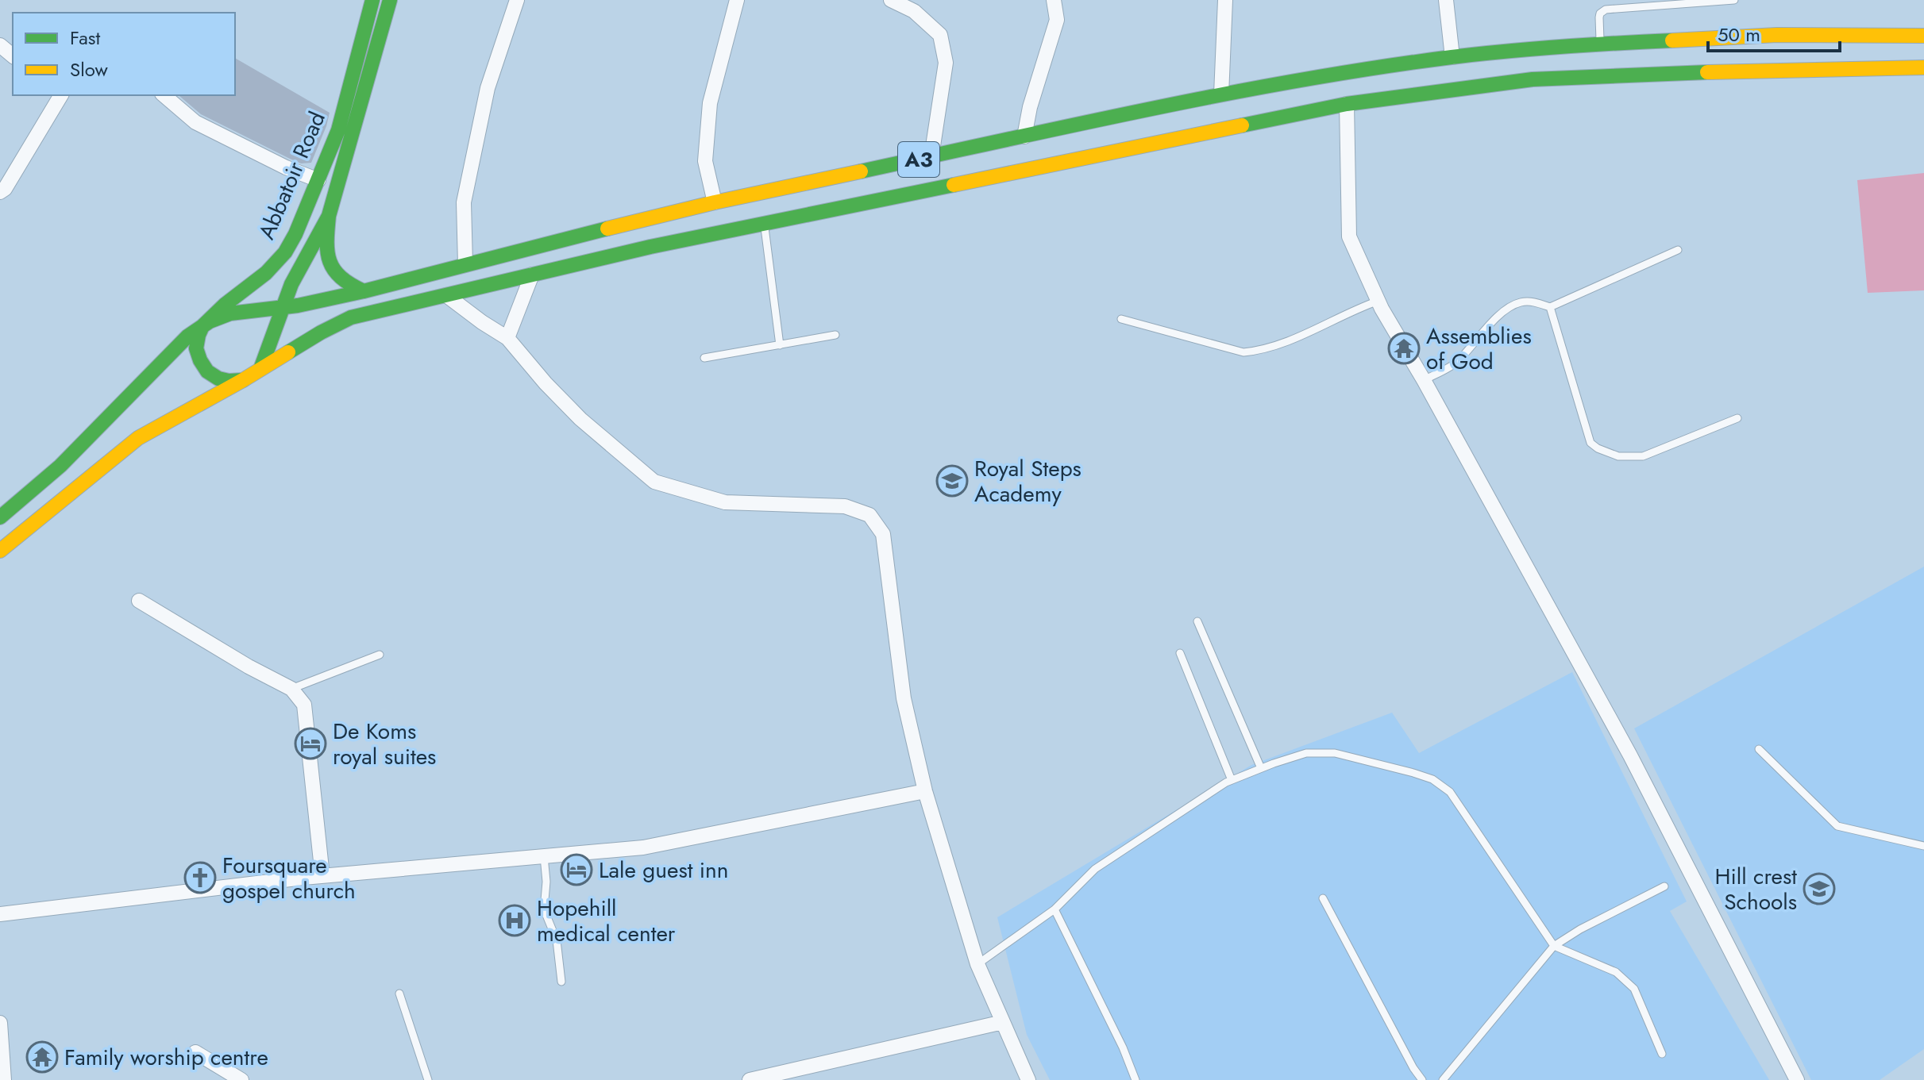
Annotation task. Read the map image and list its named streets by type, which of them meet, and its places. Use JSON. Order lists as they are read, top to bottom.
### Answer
{
  "streets": {
    "main road": ["A3", "Abbatoir Road"]
  },
  "crossings": [
    ["A3", "Abbatoir Road"]
  ],
  "places": {
    "temple": ["Assemblies of God", "Family worship centre"],
    "school or university": ["Royal Steps Academy", "Hill crest Schools"],
    "hotel": ["De Koms royal suites", "Lale guest inn"],
    "church": ["Foursquare gospel church"],
    "hospital": ["Hopehill medical center"]
  },
  "legend": ["Fast", "Slow"],
  "scale_bar": "50 m"
}
